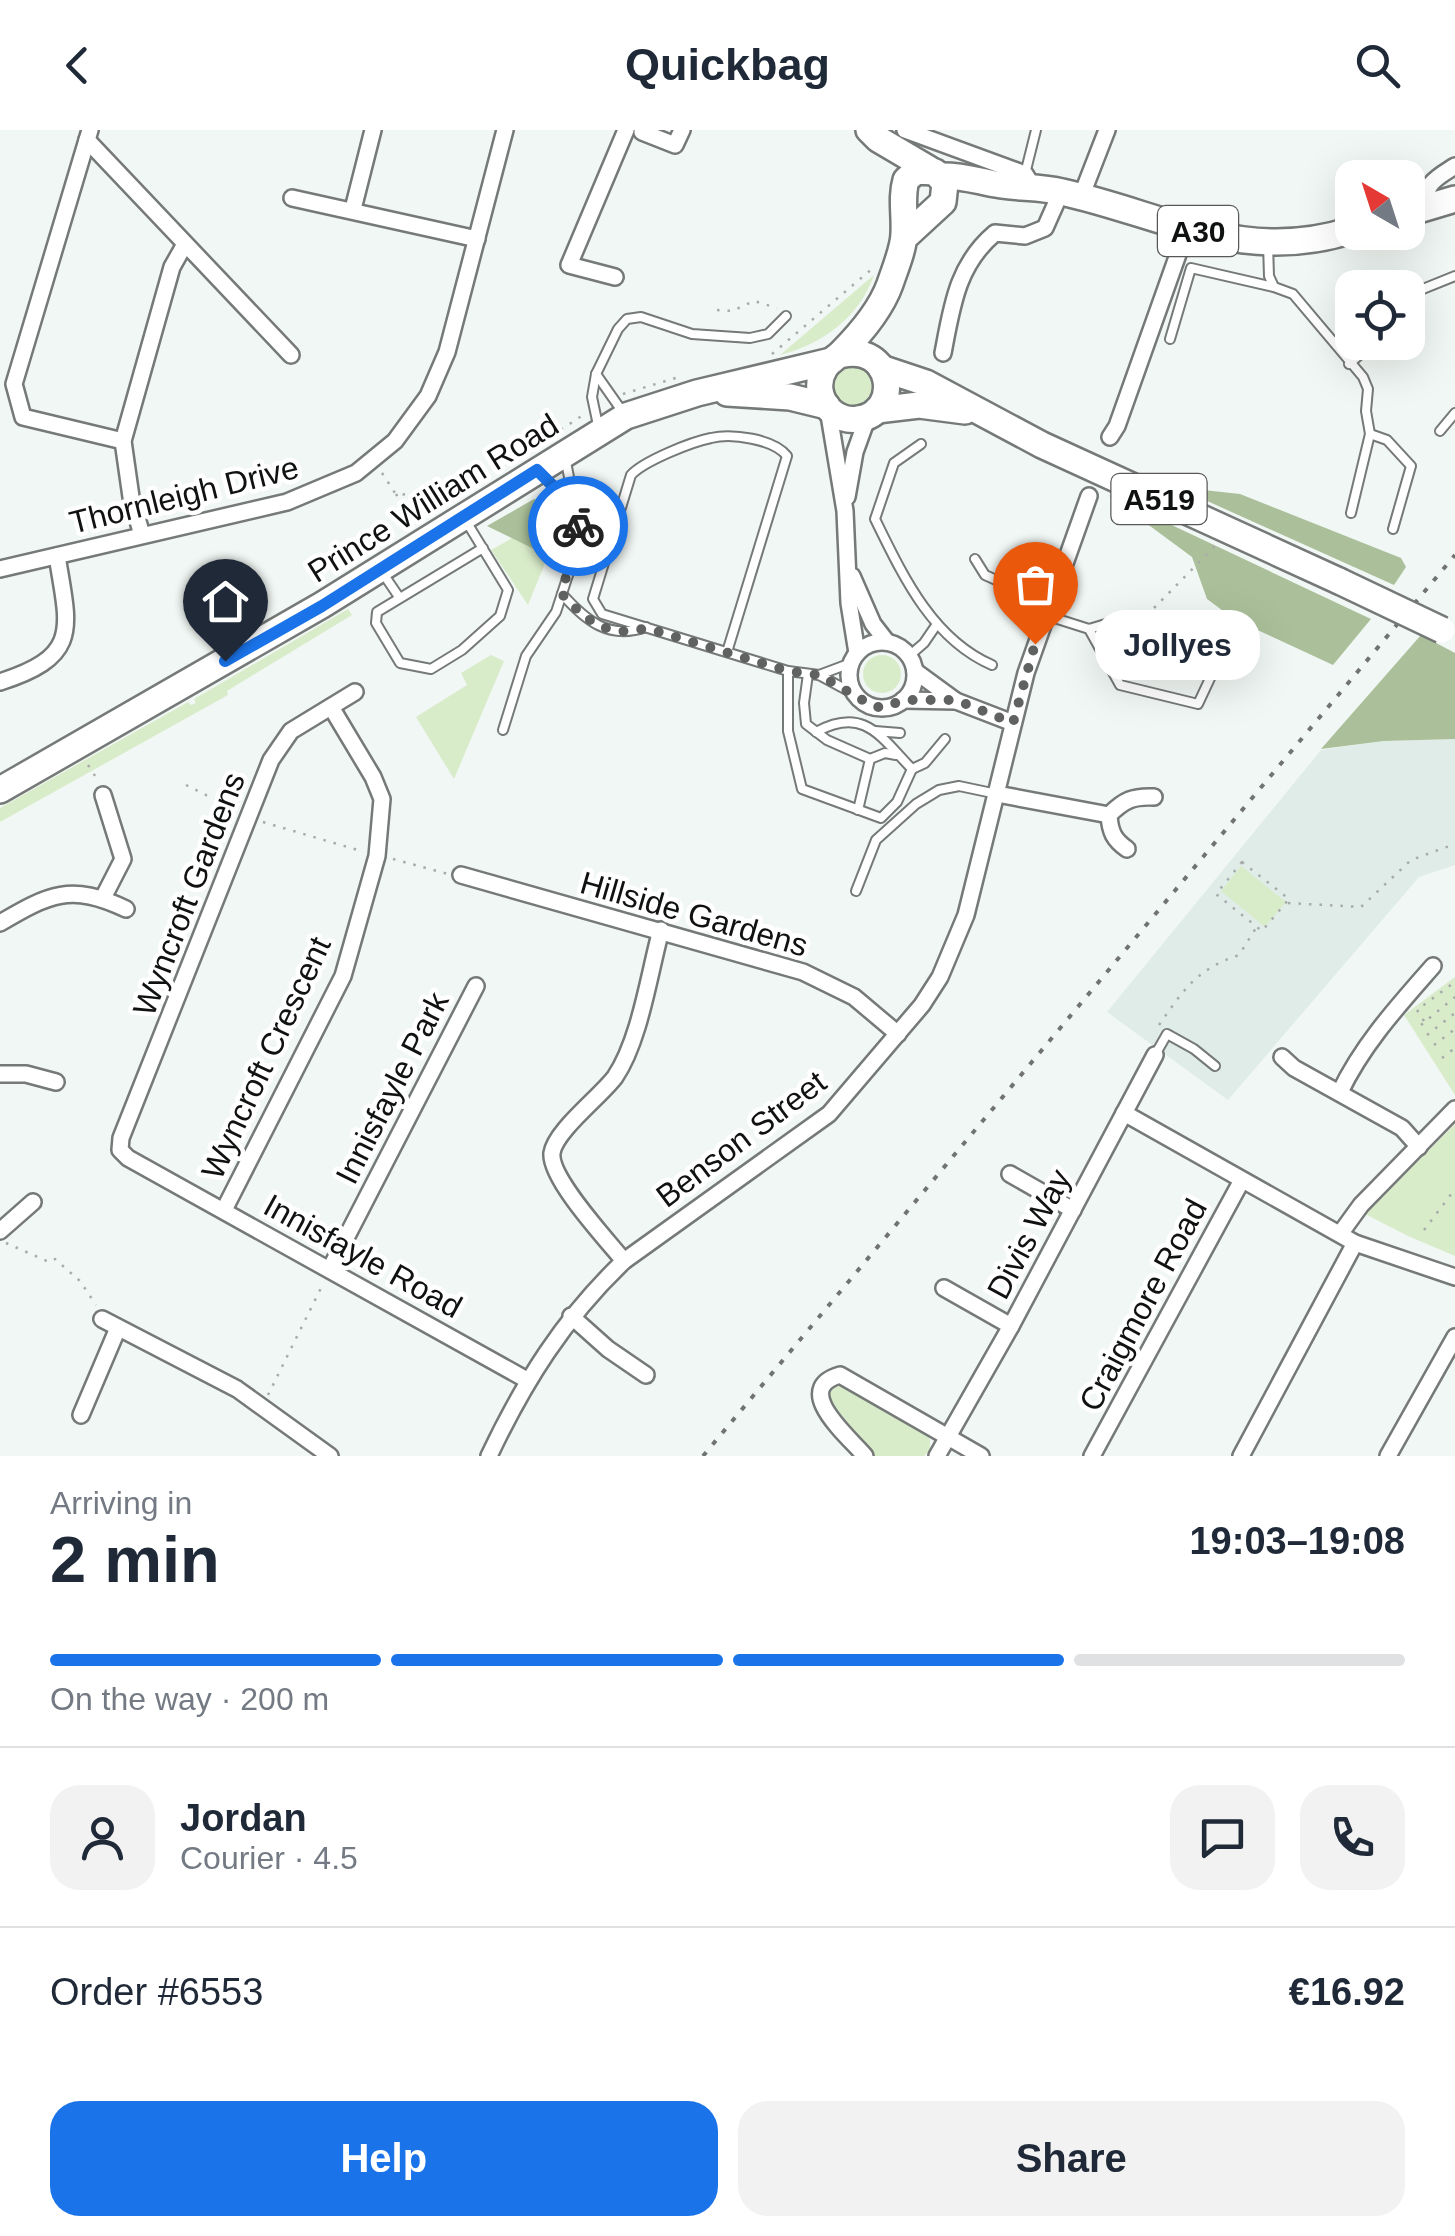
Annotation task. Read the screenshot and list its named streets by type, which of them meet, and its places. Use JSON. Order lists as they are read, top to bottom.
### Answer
{
  "streets": {
    "main road": ["A30", "Prince William Road", "A519"],
    "street": [
      "Thornleigh Drive",
      "Wyncroft Gardens",
      "Hillside Gardens",
      "Wyncroft Crescent",
      "Innisfayle Park",
      "Benson Street",
      "Divis Way",
      "Innisfayle Road",
      "Craigmore Road"
    ]
  },
  "crossings": [
    ["A30", "Prince William Road"],
    ["A30", "A519"],
    ["Prince William Road", "A519"],
    ["Wyncroft Gardens", "Wyncroft Crescent"],
    ["Wyncroft Gardens", "Innisfayle Road"],
    ["Hillside Gardens", "Benson Street"],
    ["Wyncroft Crescent", "Innisfayle Road"],
    ["Innisfayle Park", "Innisfayle Road"],
    ["Benson Street", "Innisfayle Road"]
  ],
  "places": ["Jollyes"],
  "north": "top left",
  "page": {
    "header": "Quickbag",
    "bubble": "Jollyes",
    "heading": ["2 min", "Arriving in", "19:03–19:08"],
    "panel": [
      "Jordan",
      "Courier · 4.5",
      "Order #6553",
      "€16.92"
    ],
    "bar": "On the way · 200 m",
    "buttons": ["Help", "Share"]
  }
}
